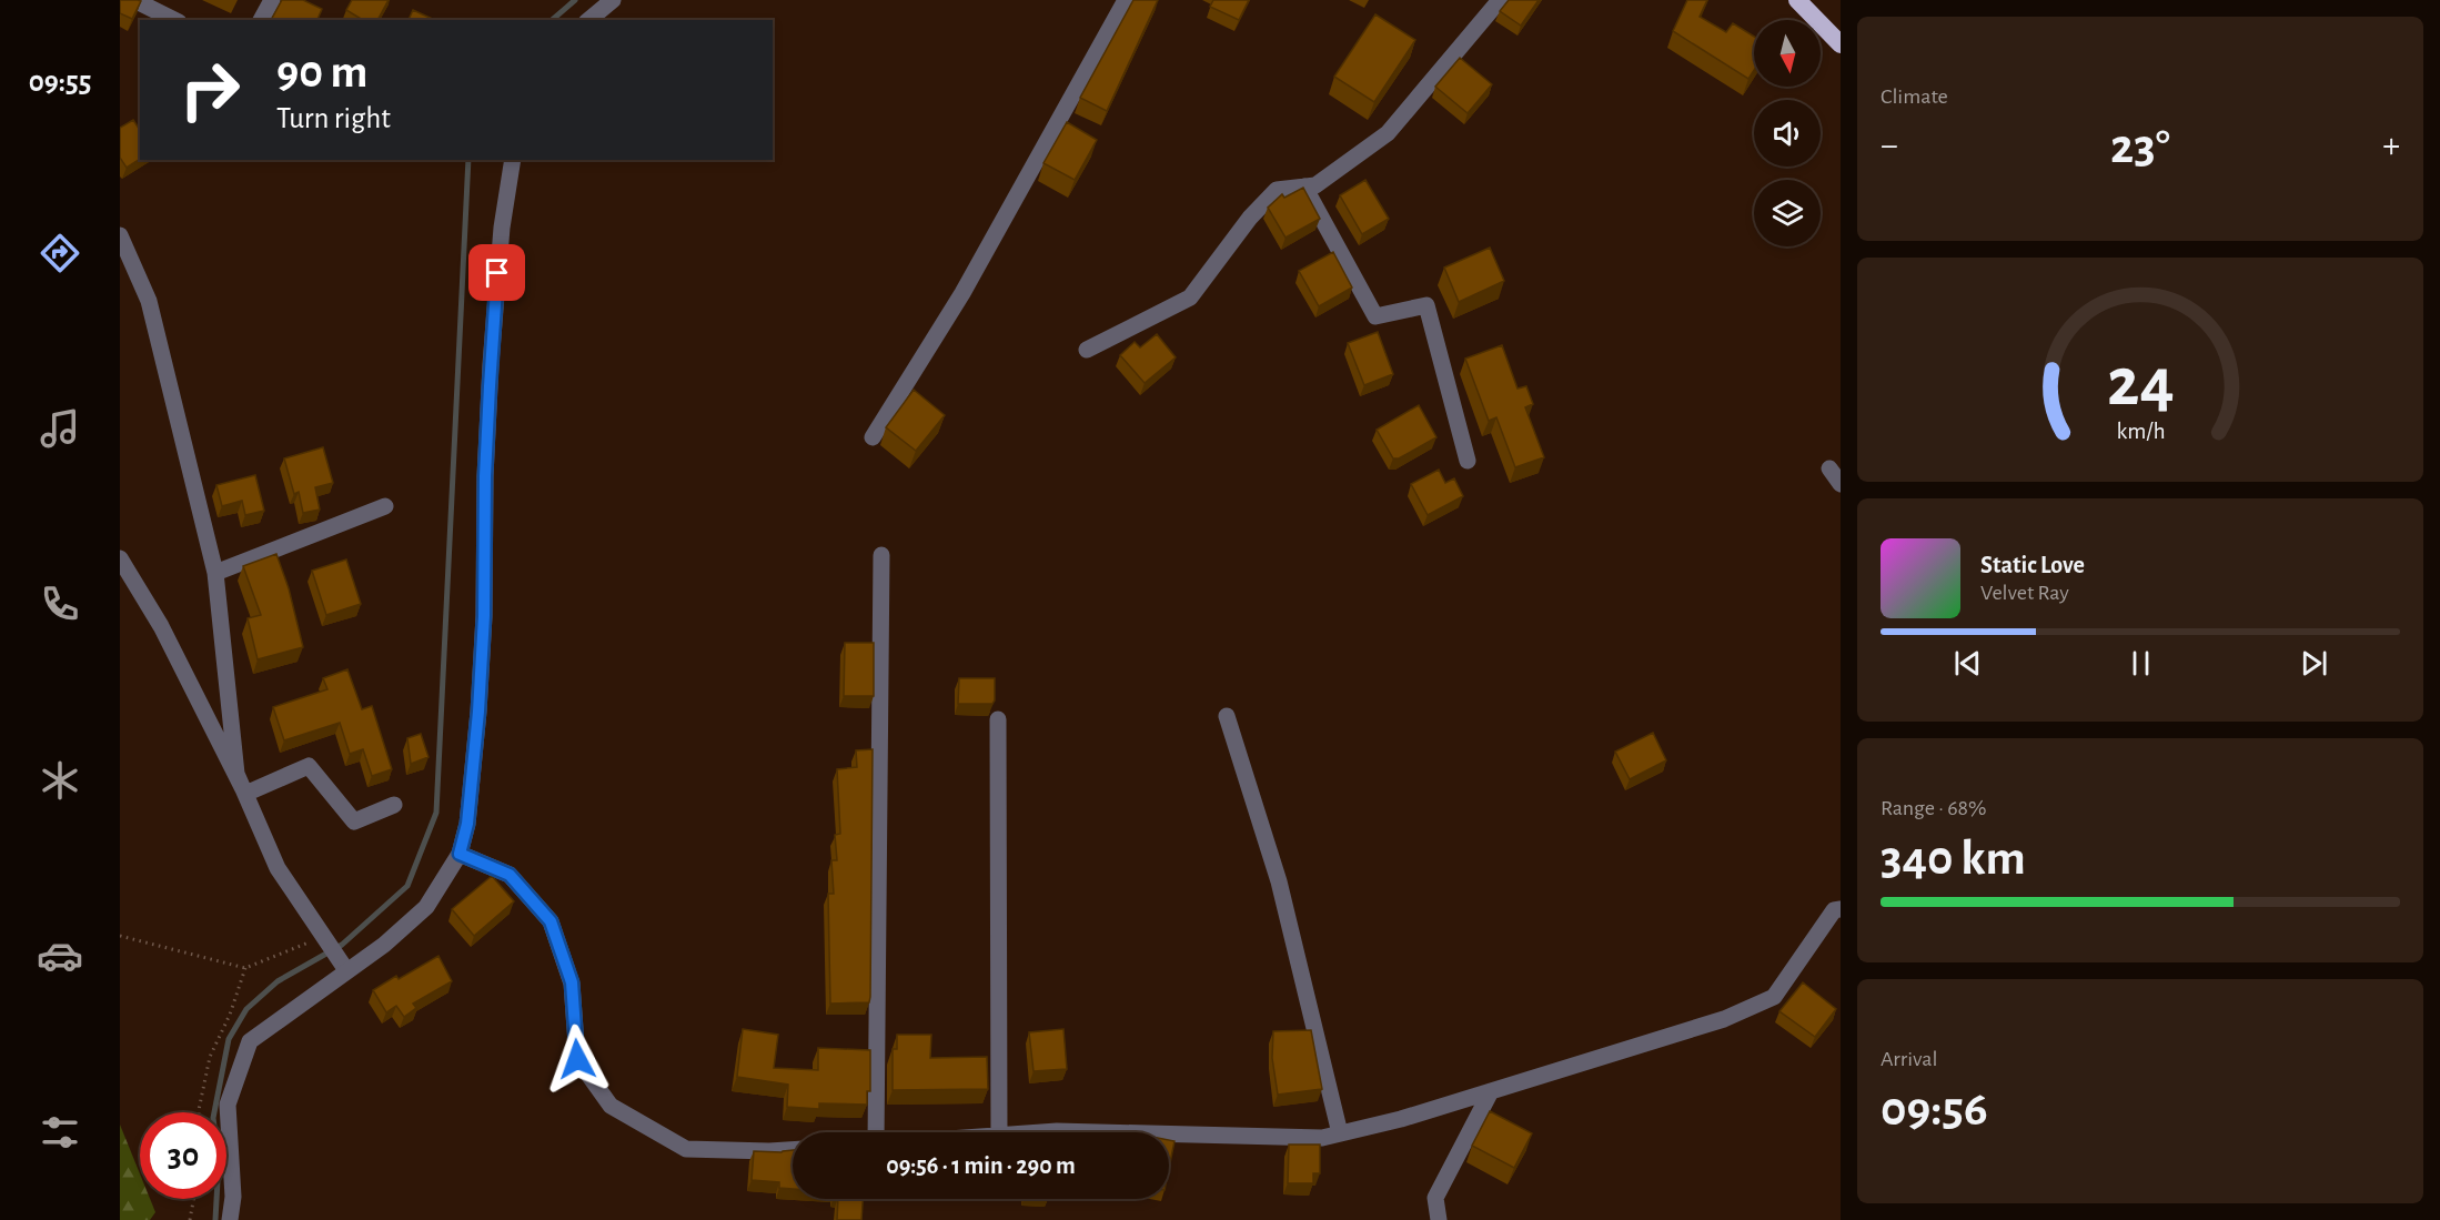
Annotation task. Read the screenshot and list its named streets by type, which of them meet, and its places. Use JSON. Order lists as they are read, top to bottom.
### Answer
{
  "north": "bottom",
  "page": {
    "tabs": "09:55",
    "tile": [
      "Climate",
      ["Range · 68%", "340 km"],
      ["Arrival", "09:56"]
    ],
    "turn": ["90 m", "Turn right"],
    "heat": ["−", "23°", "+"],
    "song": ["Static Love", "Velvet Ray"],
    "limit": "30",
    "trip": "09:56 · 1 min · 290 m",
    "gauge": ["24", "km/h"]
  }
}
